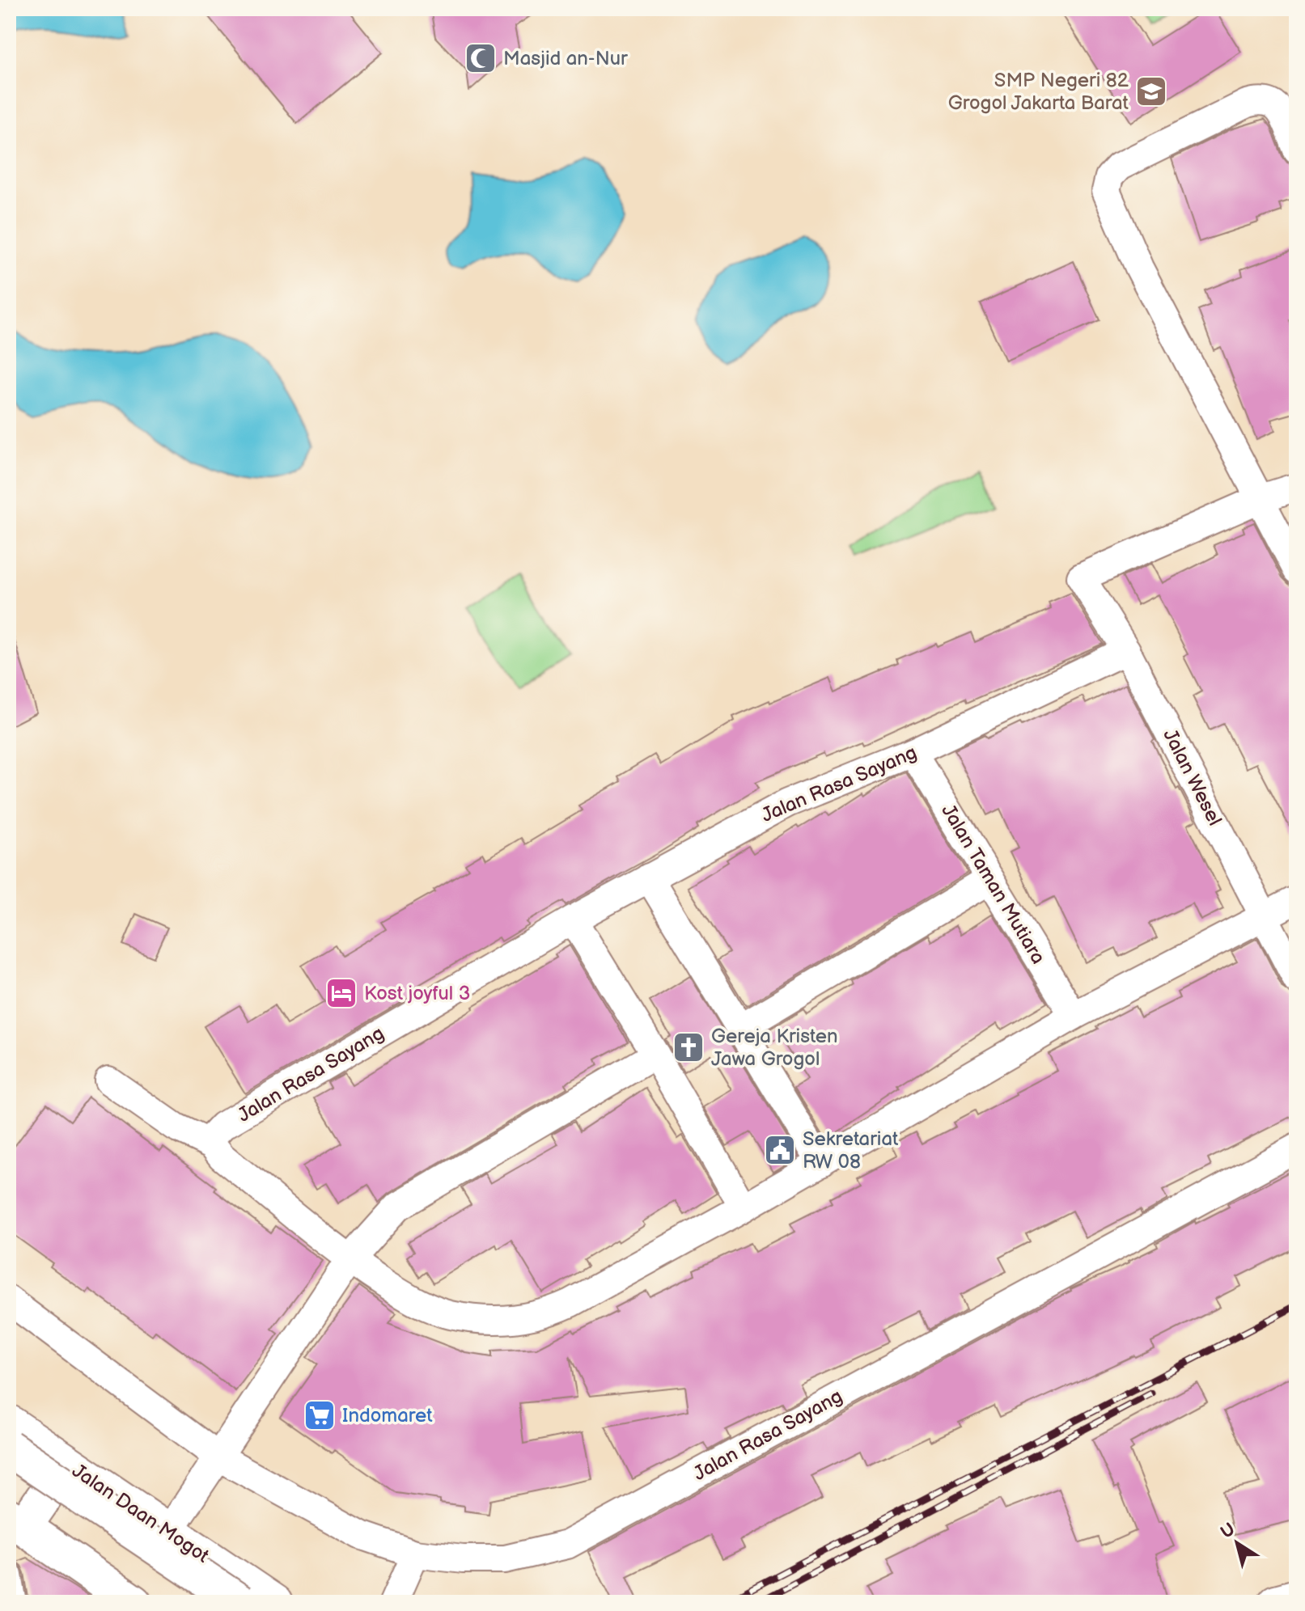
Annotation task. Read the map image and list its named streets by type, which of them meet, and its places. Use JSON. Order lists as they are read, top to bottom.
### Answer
{
  "streets": {
    "highway": ["Jalan Daan Mogot"],
    "street": ["Jalan Wesel", "Jalan Rasa Sayang", "Jalan Taman Mutiara"]
  },
  "crossings": [
    ["Jalan Wesel", "Jalan Rasa Sayang"],
    ["Jalan Rasa Sayang", "Jalan Taman Mutiara"]
  ],
  "places": {
    "mosque": ["Masjid an-Nur"],
    "school or university": ["SMP Negeri 82 Grogol Jakarta Barat"],
    "hotel": ["Kost joyful 3"],
    "church": ["Gereja Kristen Jawa Grogol"],
    "public building": ["Sekretariat RW 08"],
    "supermarket": ["Indomaret"]
  },
  "north": "top left"
}
